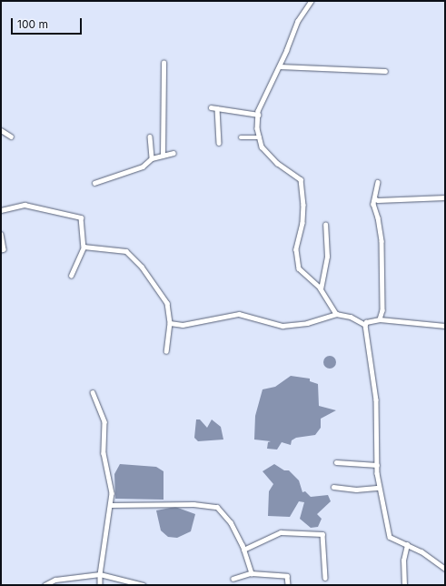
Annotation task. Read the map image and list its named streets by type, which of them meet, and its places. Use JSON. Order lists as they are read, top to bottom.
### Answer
{
  "scale_bar": "100 m"
}
